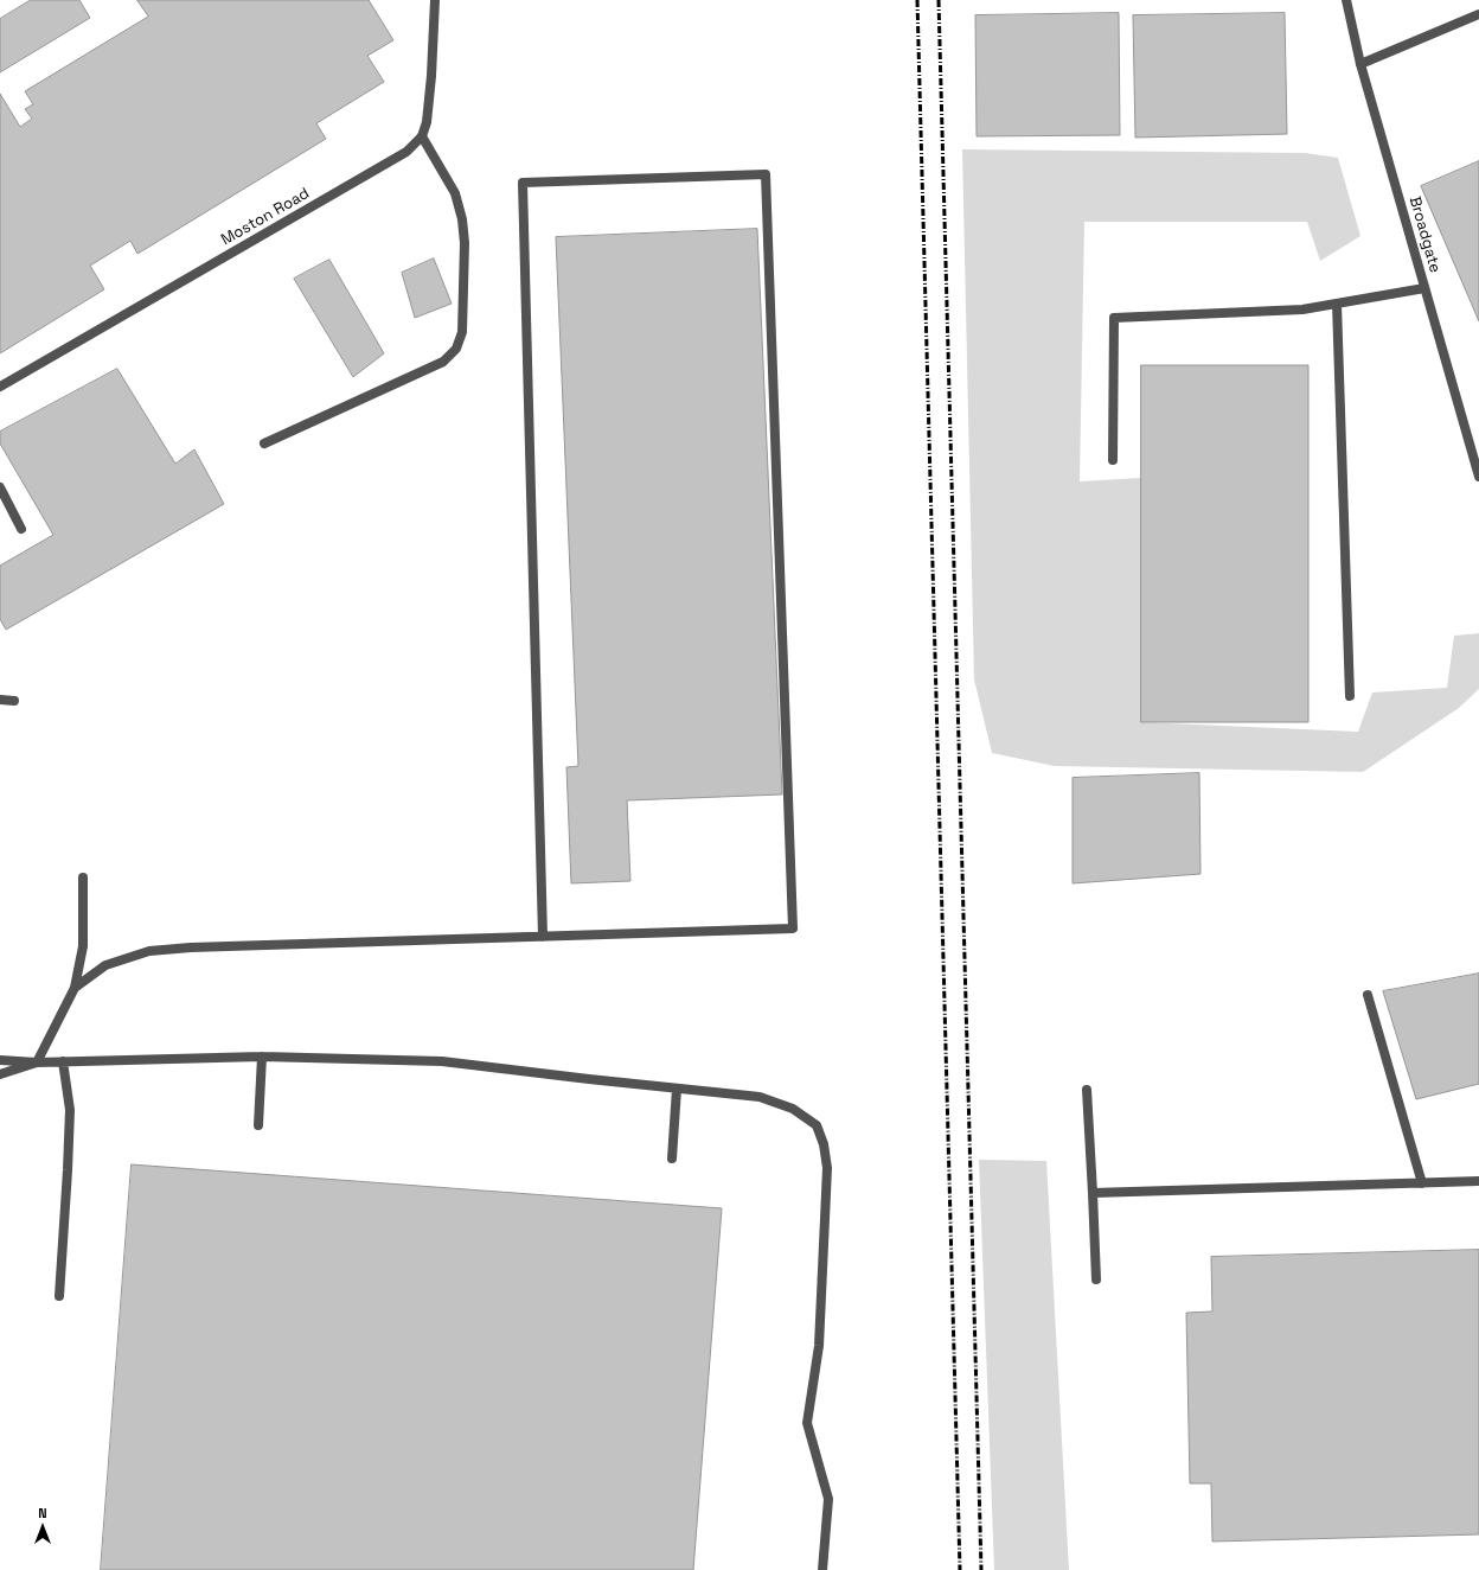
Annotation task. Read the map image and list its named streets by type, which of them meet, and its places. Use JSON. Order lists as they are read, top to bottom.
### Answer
{
  "streets": {
    "street": ["Moston Road", "Broadgate"]
  },
  "north": "top"
}
